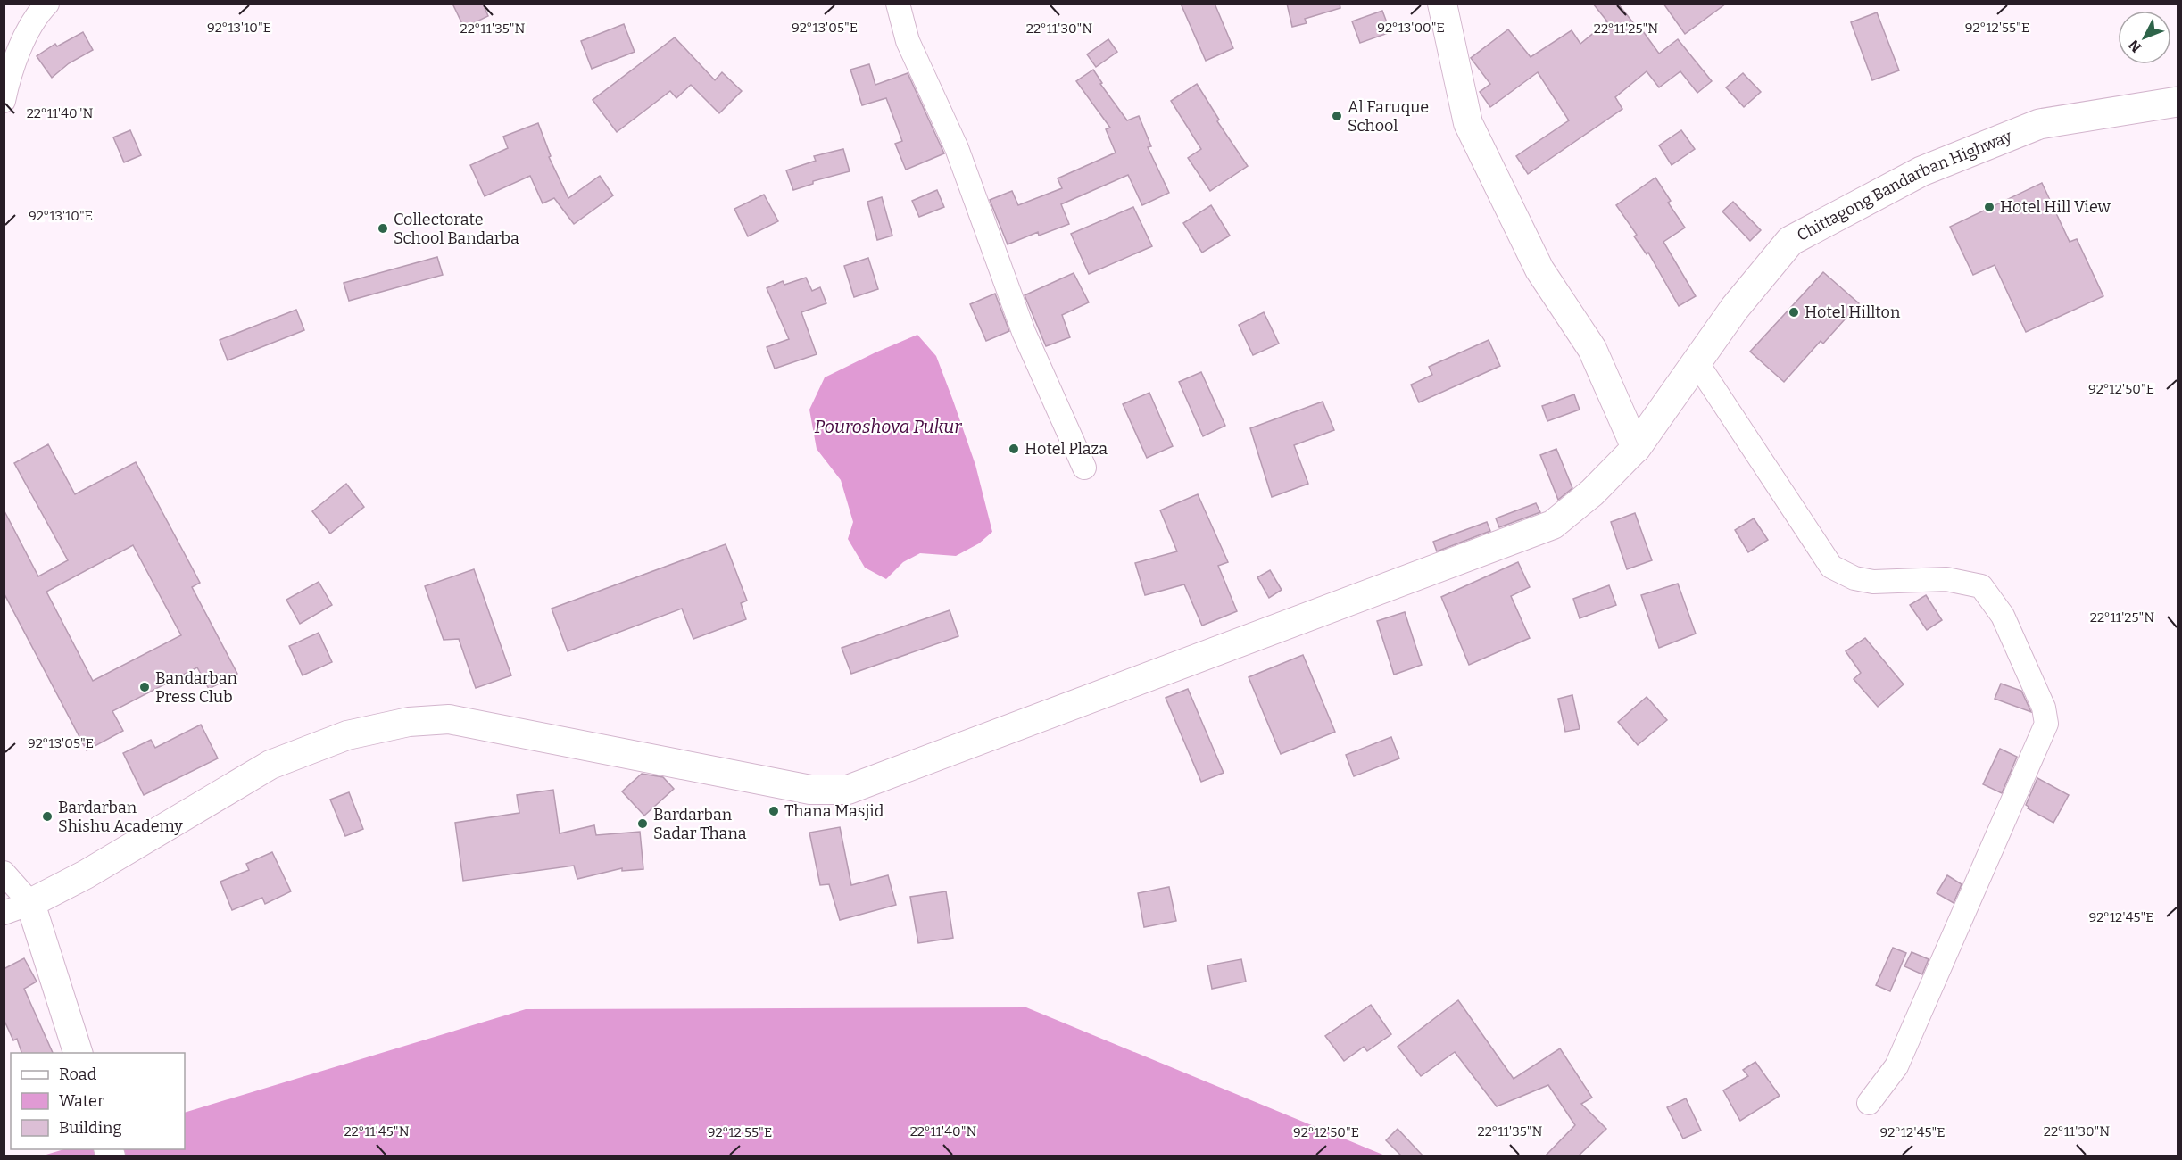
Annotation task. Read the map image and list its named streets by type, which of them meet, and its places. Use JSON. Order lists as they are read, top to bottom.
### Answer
{
  "streets": {
    "highway": ["Chittagong Bandarban Highway"]
  },
  "water": ["Pouroshova Pukur"],
  "places": [
    "Al Faruque School",
    "Hotel Hill View",
    "Collectorate School Bandarba",
    "Hotel Hillton",
    "Hotel Plaza",
    "Bandarban Press Club",
    "Thana Masjid",
    "Bardarban Shishu Academy",
    "Bardarban Sadar Thana"
  ],
  "legend": ["Road", "Water", "Building"],
  "north": "bottom left",
  "coordinates": [
    "92°13'10\"E",
    "92°13'05\"E",
    "92°13'00\"E",
    "92°12'55\"E",
    "22°11'35\"N",
    "22°11'30\"N",
    "22°11'25\"N",
    "22°11'40\"N",
    "92°12'50\"E",
    "92°12'45\"E",
    "22°11'45\"N"
  ]
}
